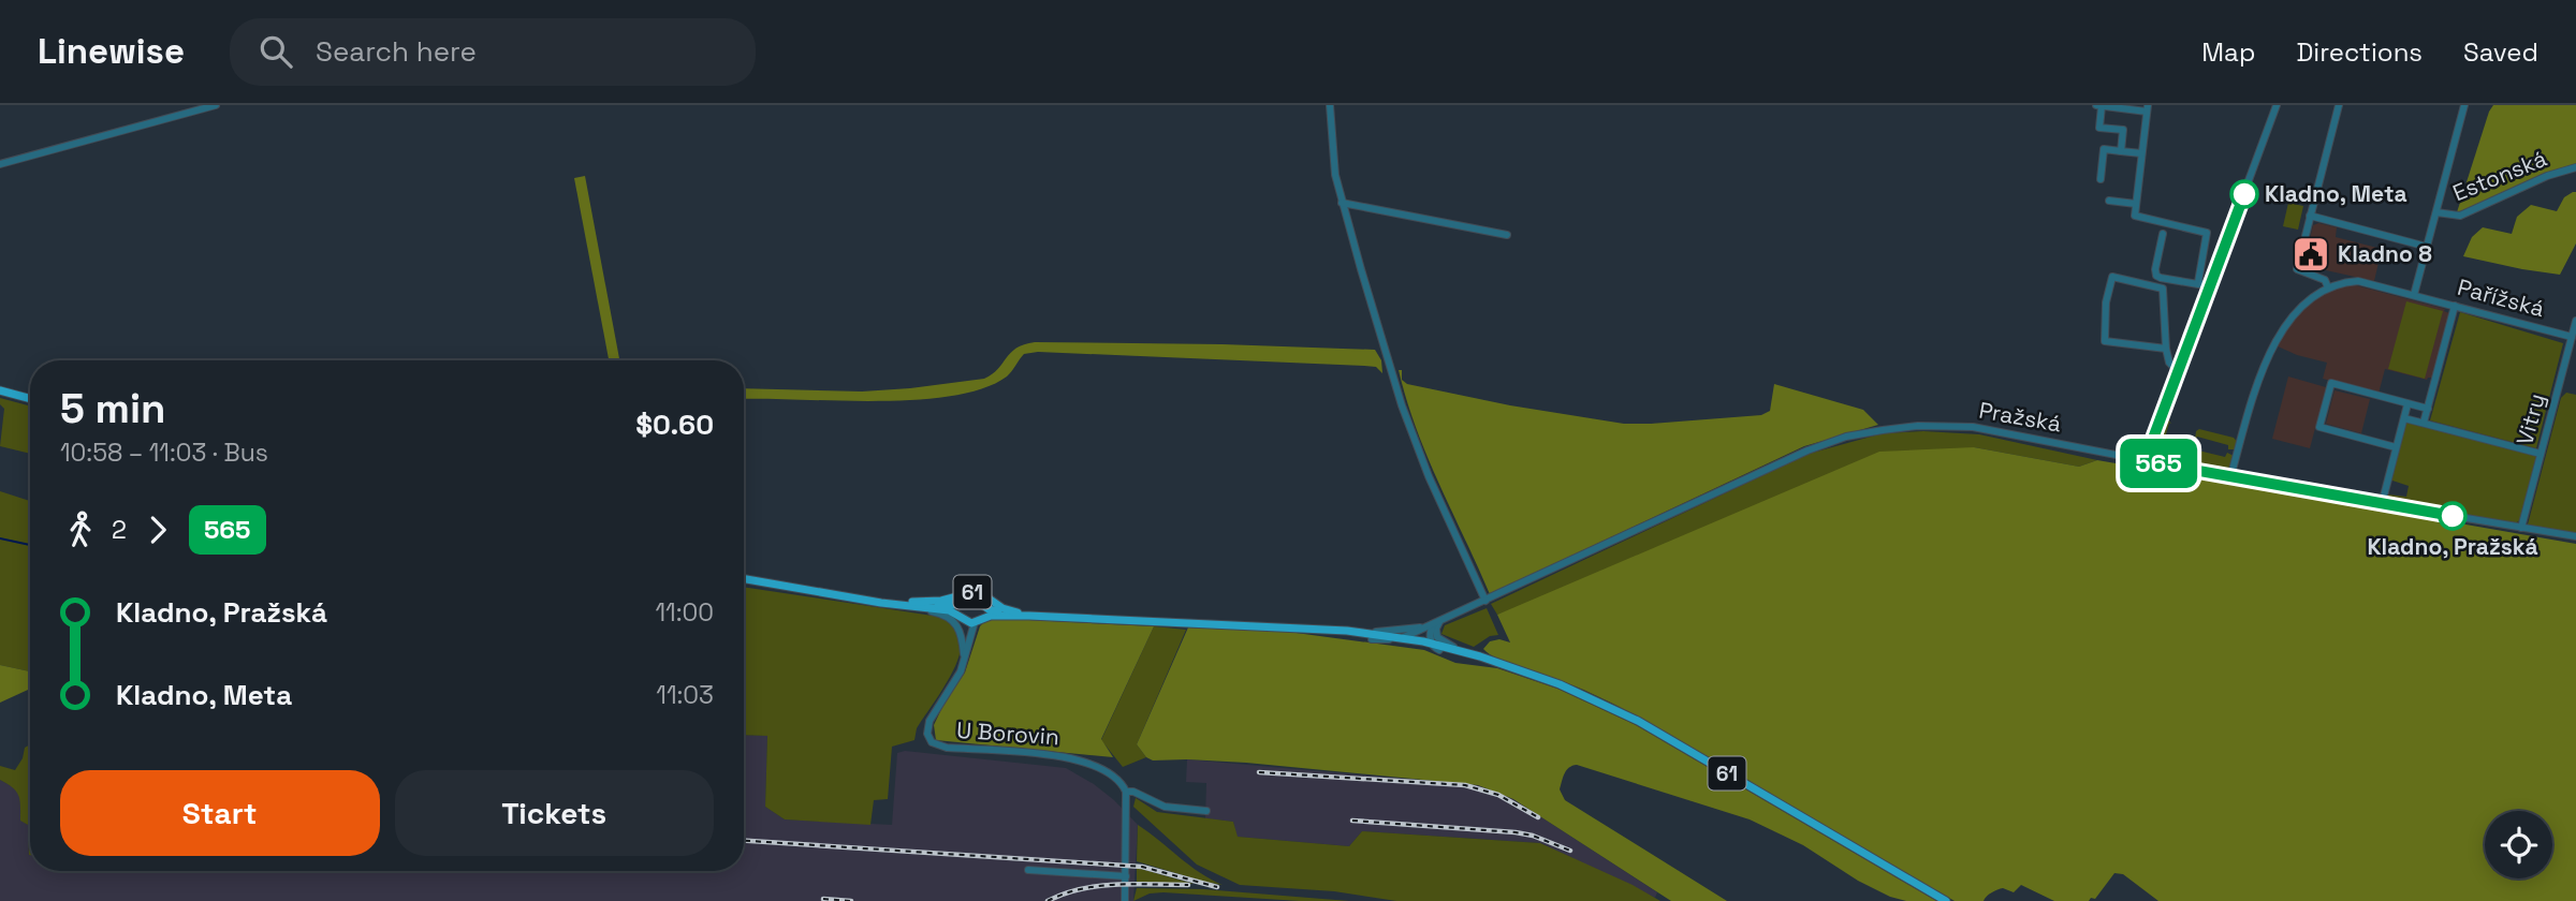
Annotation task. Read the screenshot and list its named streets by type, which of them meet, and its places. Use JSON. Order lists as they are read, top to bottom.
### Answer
{
  "streets": {
    "main road": ["61"],
    "street": [
      "Estonská",
      "Pařížská",
      "Pražská",
      "Vitry",
      "U Borovin"
    ]
  },
  "crossings": [
    ["Pařížská", "Vitry"],
    ["Pražská", "Vitry"]
  ],
  "places": {
    "other": ["Kladno, Meta", "Kladno, Pražská"],
    "public building": ["Kladno 8"]
  },
  "lines": ["bus line 565"],
  "page": {
    "header": "Linewise",
    "search": "Search here",
    "nav": ["Map", "Directions", "Saved"],
    "on_map": "565",
    "heading": ["5 min", "10:58 – 11:03 · Bus", "$0.60"],
    "legs": ["2", "565"],
    "list": [
      {
        "name": "Kladno, Pražská",
        "value": "11:00"
      },
      {
        "name": "Kladno, Meta",
        "value": "11:03"
      }
    ],
    "buttons": ["Start", "Tickets"]
  }
}
